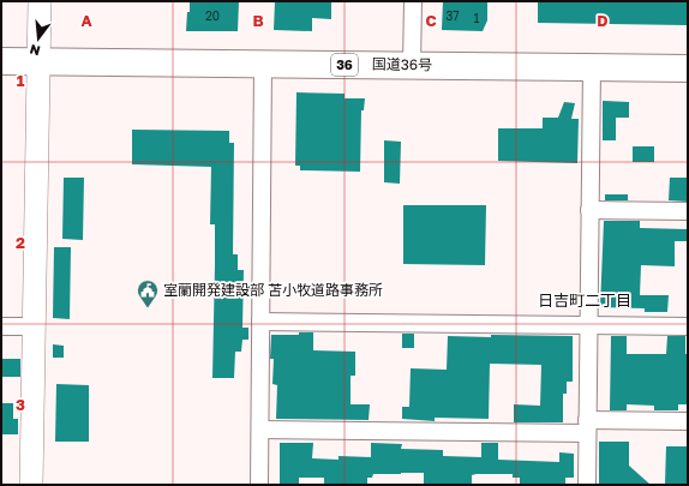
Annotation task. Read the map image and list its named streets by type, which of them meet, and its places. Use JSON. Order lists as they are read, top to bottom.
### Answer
{
  "streets": {
    "highway": ["36", "国道36号"]
  },
  "districts": ["日吉町二丁目"],
  "places": {
    "public building": ["室蘭開発建設部 苫小牧道路事務所"]
  },
  "house_numbers": ["20", "37", "1"],
  "north": "bottom",
  "grid": {
    "columns": [
      "A",
      "B",
      "C",
      "D"
    ],
    "rows": ["1", "2", "3"]
  }
}
